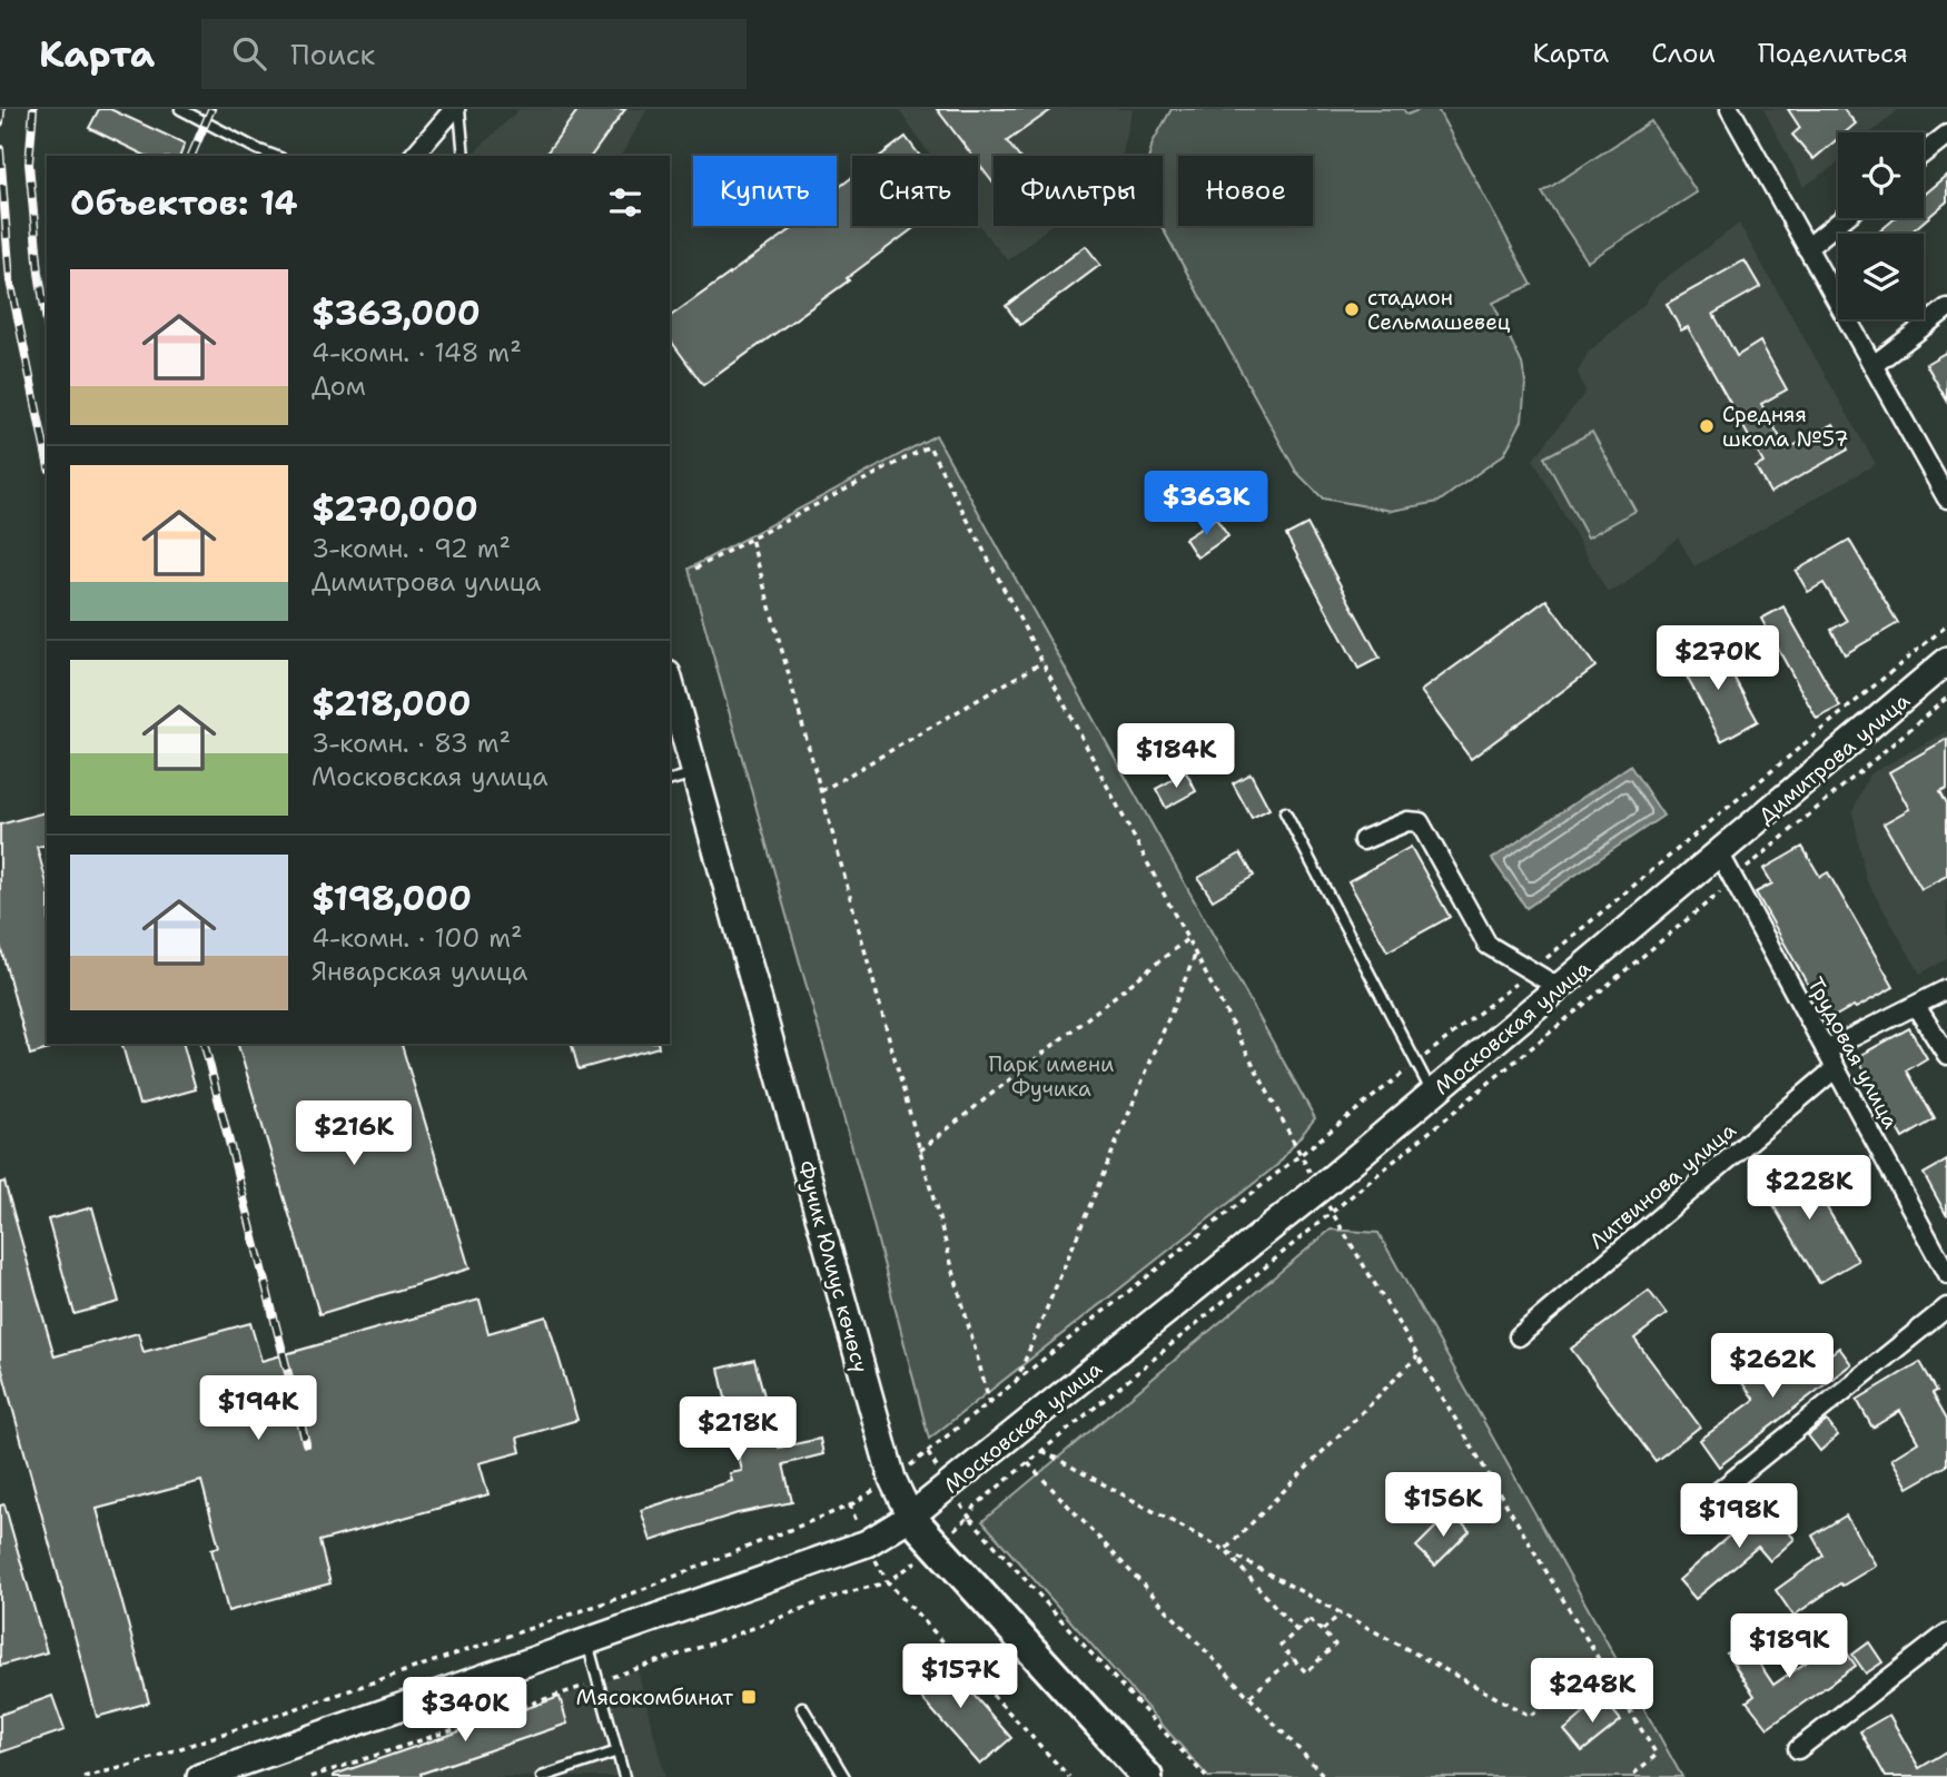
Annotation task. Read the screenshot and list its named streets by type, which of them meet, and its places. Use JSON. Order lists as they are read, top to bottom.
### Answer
{
  "streets": {
    "main road": ["Димитрова улица", "Московская улица", "Фучик Юлиус көчөсү"],
    "street": ["Трудовая улица", "Литвинова улица"]
  },
  "crossings": [
    ["Димитрова улица", "Московская улица"],
    ["Димитрова улица", "Трудовая улица"],
    ["Московская улица", "Трудовая улица"],
    ["Московская улица", "Фучик Юлиус көчөсү"],
    ["Трудовая улица", "Литвинова улица"]
  ],
  "parks": ["Парк имени Фучика"],
  "places": {
    "other": ["стадион Сельмашевец", "Средняя школа №57"],
    "transit": ["Мясокомбинат"]
  },
  "page": {
    "header": "Карта",
    "search": "Поиск",
    "nav": ["Карта", "Слои", "Поделиться"],
    "chip": [
      "Купить",
      "Снять",
      "Фильтры",
      "Новое"
    ],
    "heading": "Объектов: 14",
    "list": [
      {
        "name": "$363,000",
        "note": "4-комн. · 148 m² · Дом"
      },
      {
        "name": "$270,000",
        "note": "3-комн. · 92 m² · Димитрова улица"
      },
      {
        "name": "$218,000",
        "note": "3-комн. · 83 m² · Московская улица"
      },
      {
        "name": "$198,000",
        "note": "4-комн. · 100 m² · Январская улица"
      }
    ],
    "price": [
      "$363K",
      "$270K",
      "$184K",
      "$216K",
      "$228K",
      "$262K",
      "$194K",
      "$218K",
      "$156K",
      "$198K",
      "$189K",
      "$157K",
      "$248K",
      "$340K"
    ]
  }
}
